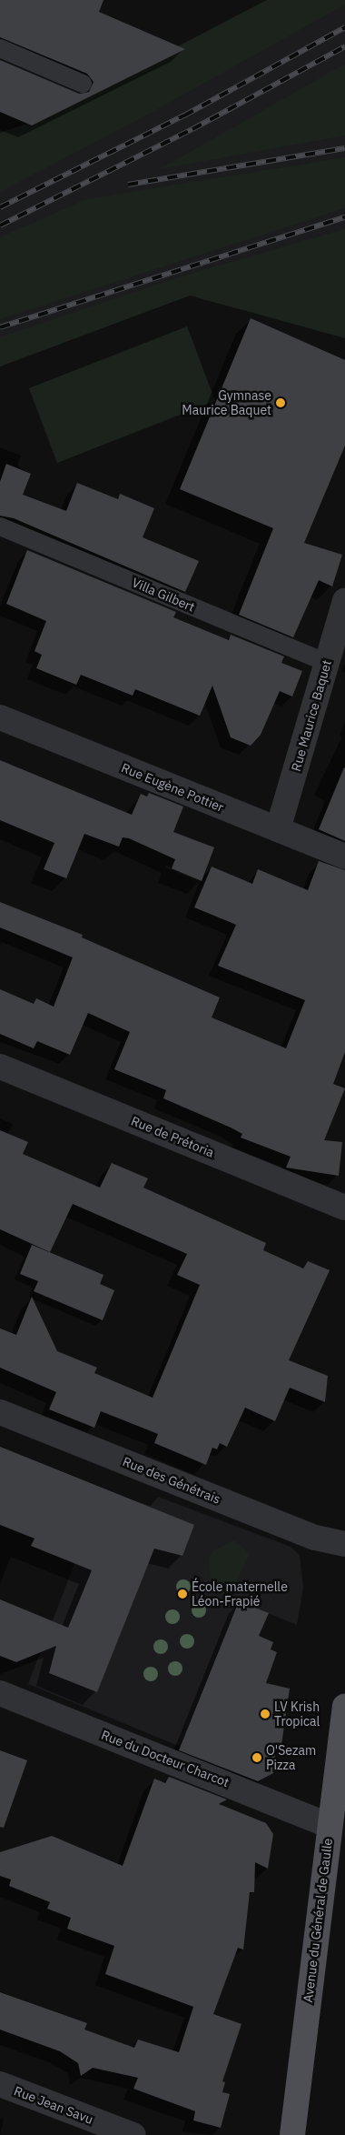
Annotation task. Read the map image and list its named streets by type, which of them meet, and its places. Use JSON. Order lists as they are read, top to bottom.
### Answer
{
  "streets": {
    "main road": ["Avenue du Général de Gaulle"],
    "street": [
      "Rue Maurice Baquet",
      "Rue Eugène Pottier",
      "Rue de Prétoria",
      "Rue des Génétrais",
      "Rue du Docteur Charcot",
      "Rue Jean Savu"
    ],
    "lane": ["Villa Gilbert"]
  },
  "crossings": [
    ["Villa Gilbert", "Rue Maurice Baquet"],
    ["Rue Maurice Baquet", "Rue Eugène Pottier"],
    ["Rue du Docteur Charcot", "Avenue du Général de Gaulle"]
  ],
  "places": [
    "Gymnase Maurice Baquet",
    "École maternelle Léon-Frapié",
    "LV Krish Tropical",
    "O'Sezam Pizza"
  ]
}
